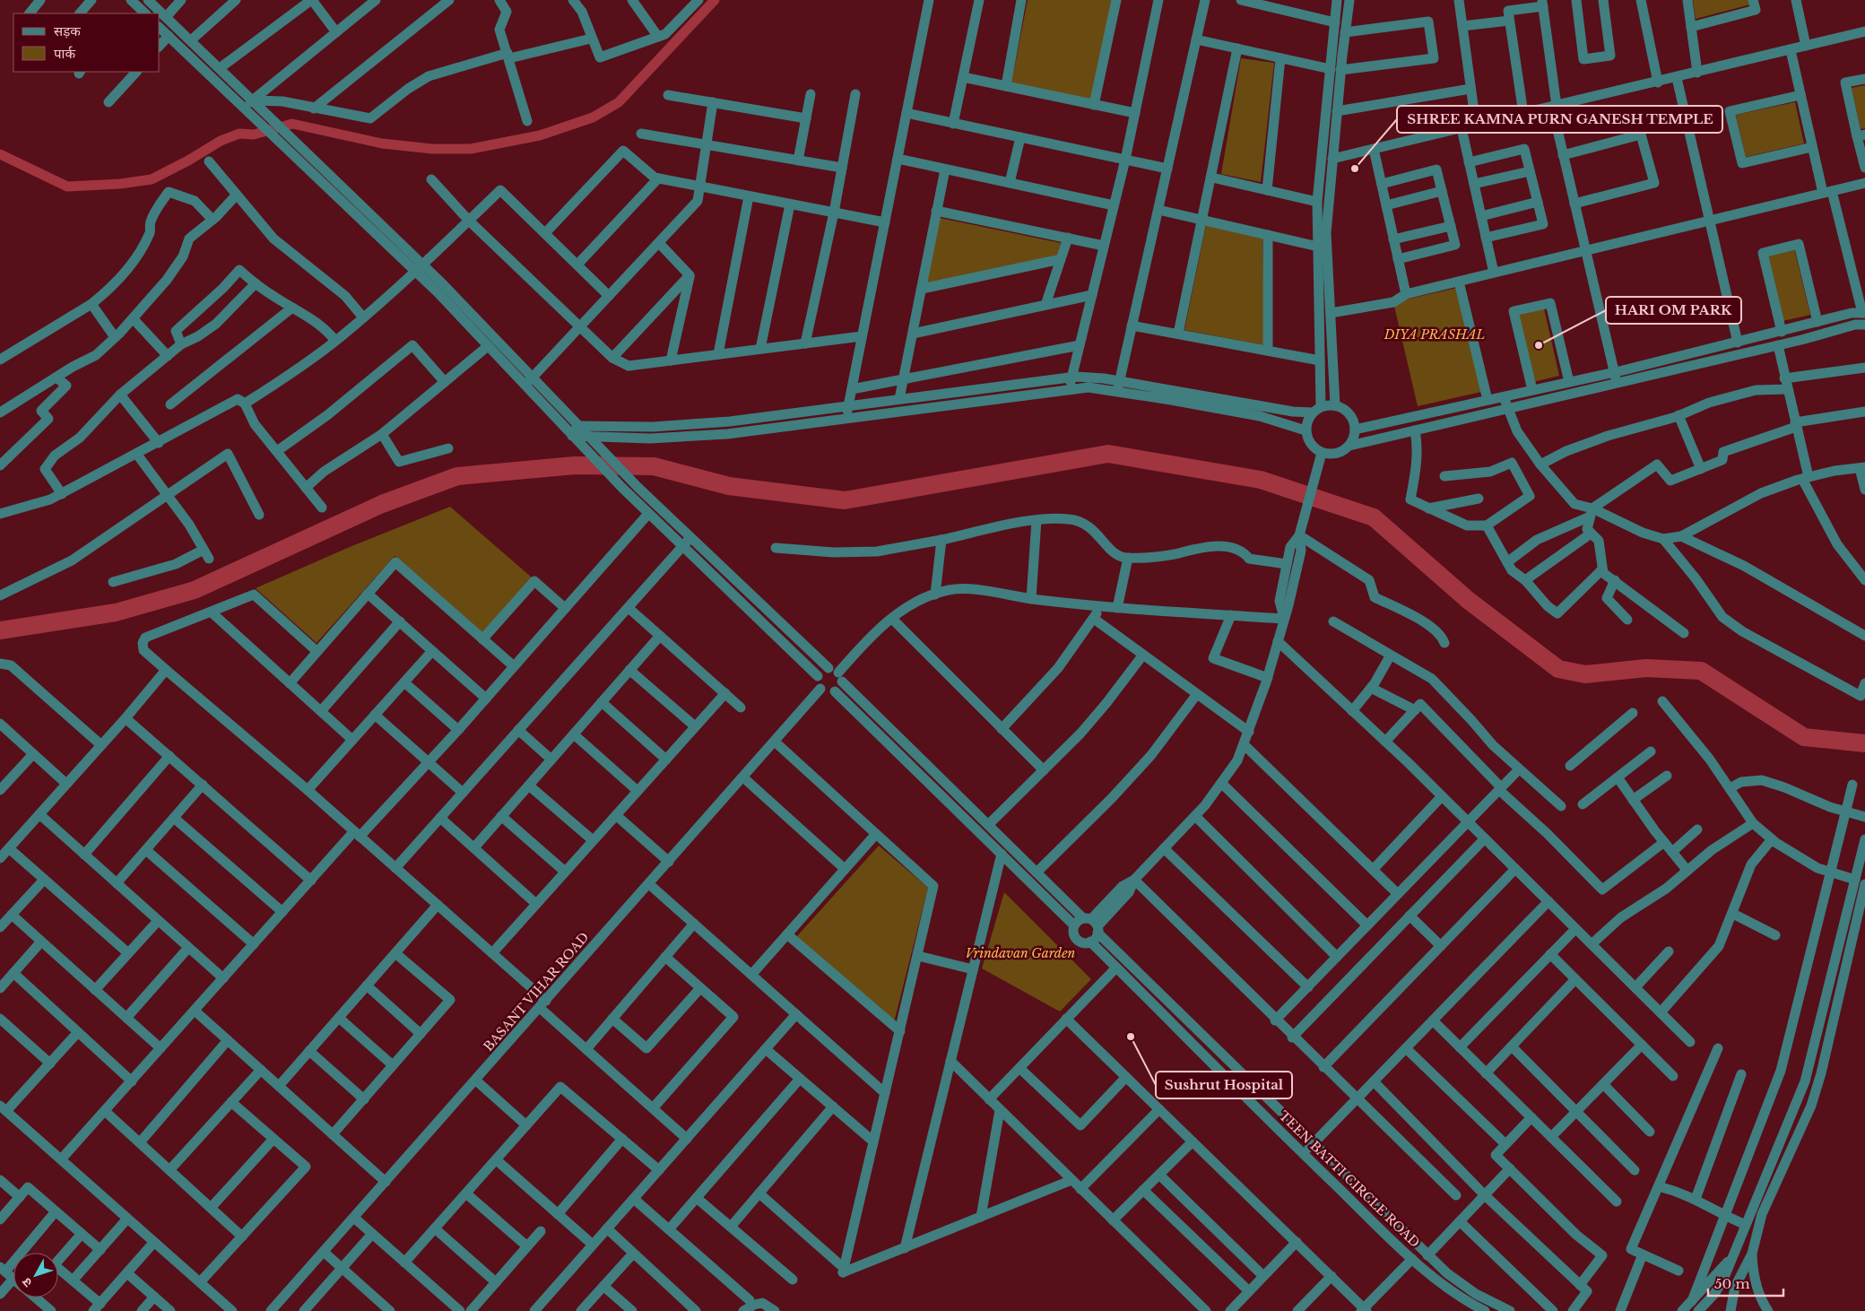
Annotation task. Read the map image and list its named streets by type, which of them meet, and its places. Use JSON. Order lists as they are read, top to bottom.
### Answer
{
  "streets": {
    "street": ["BASANT VIHAR ROAD", "TEEN BATTI CIRCLE ROAD"]
  },
  "parks": ["DIYA PRASHAL", "Vrindavan Garden"],
  "places": ["SHREE KAMNA PURN GANESH TEMPLE", "HARI OM PARK", "Sushrut Hospital"],
  "legend": ["सड़क", "पार्क"],
  "scale_bar": "50 m",
  "north": "bottom left"
}
